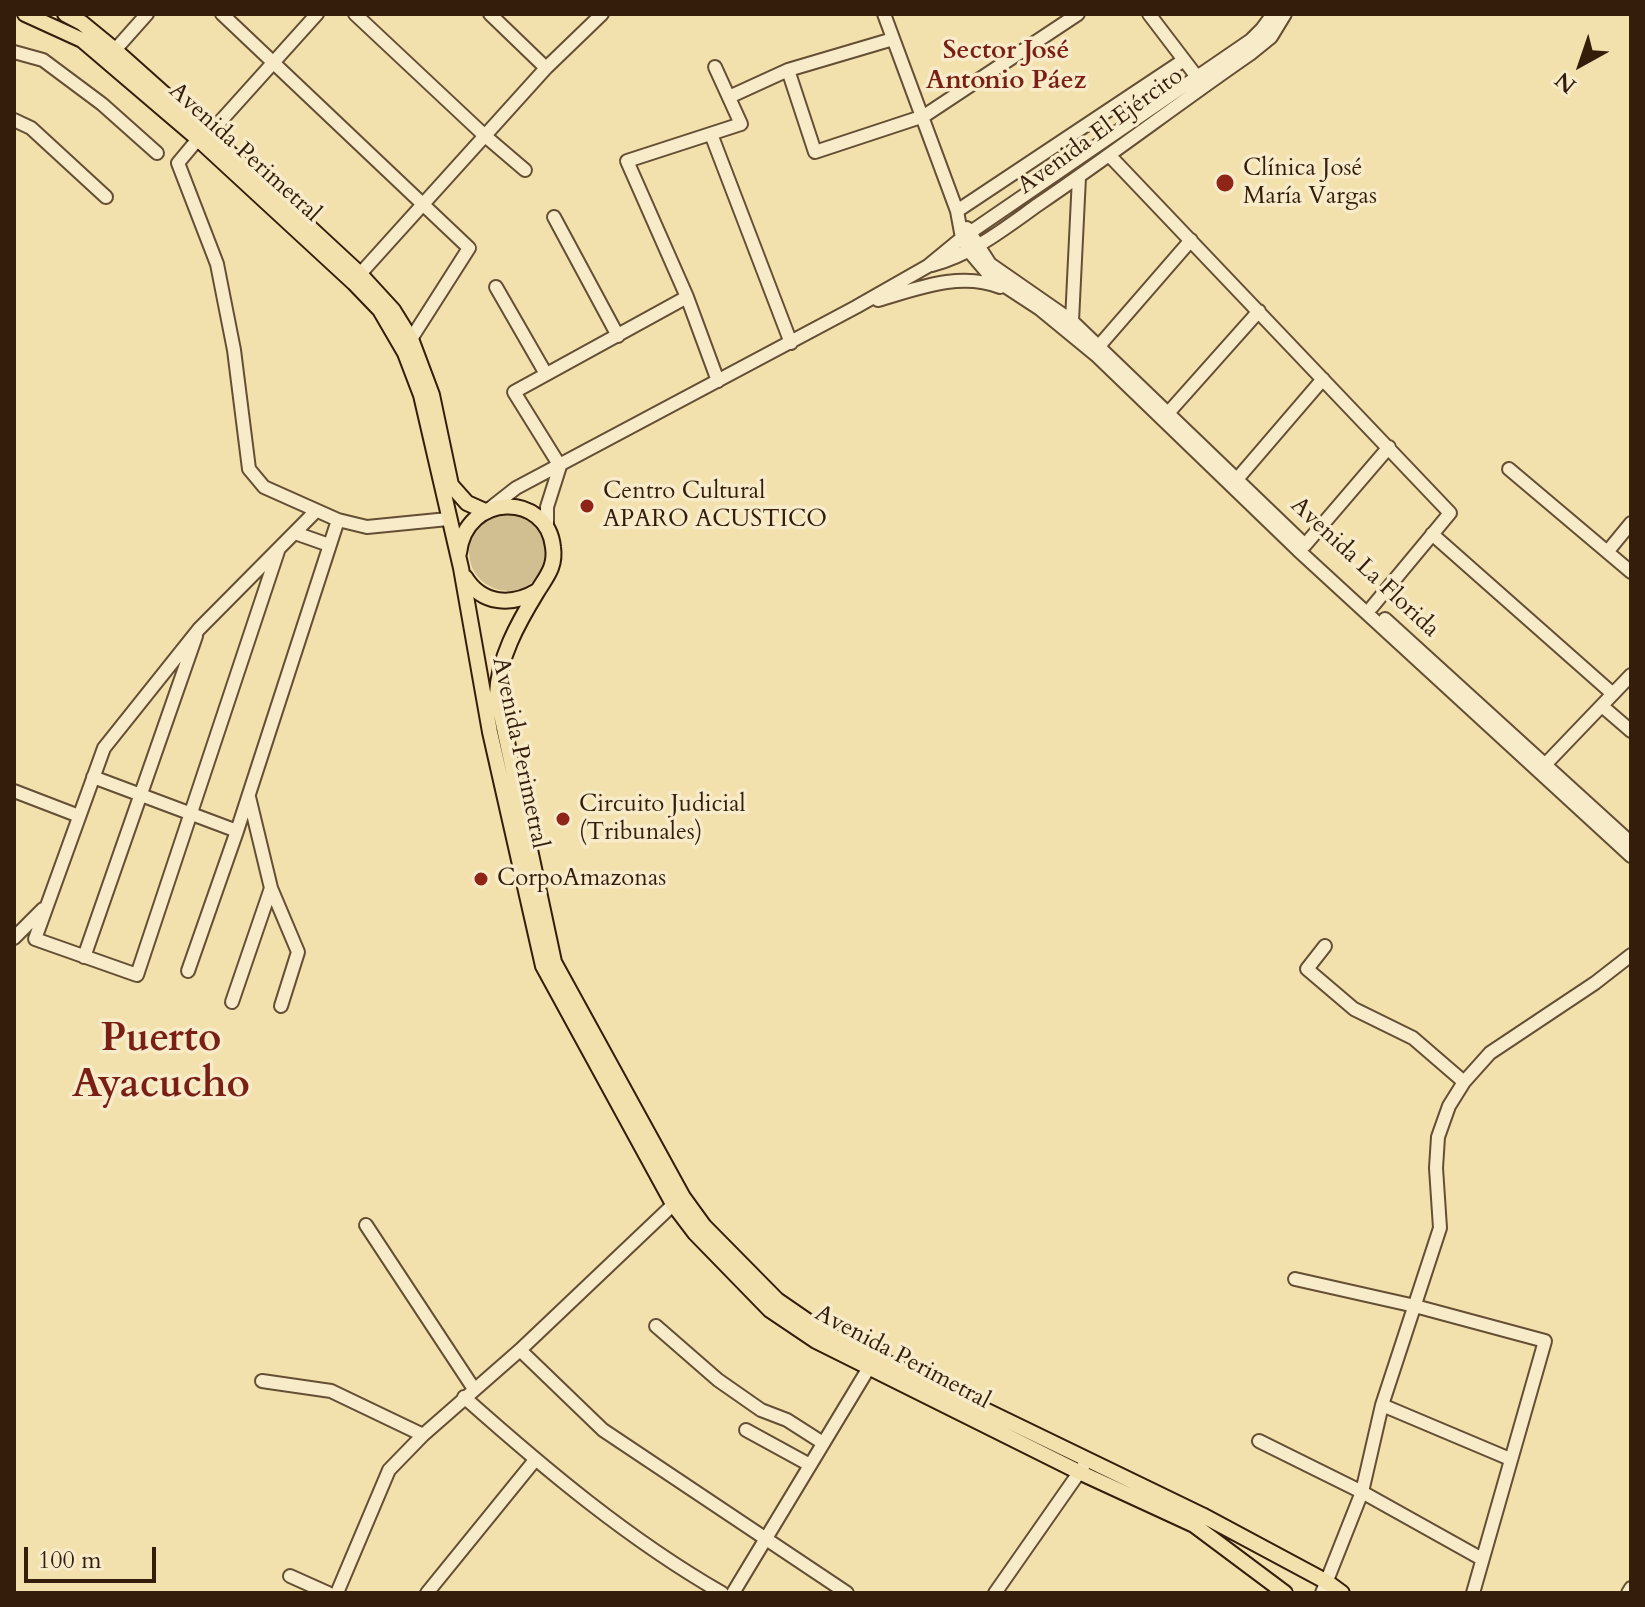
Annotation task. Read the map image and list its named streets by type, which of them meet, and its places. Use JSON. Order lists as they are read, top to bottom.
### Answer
{
  "streets": {
    "main road": ["Avenida Perimetral"],
    "street": ["Avenida El Ejército", "Avenida La Florida"]
  },
  "crossings": [
    ["Avenida El Ejército", "Avenida Perimetral"],
    ["Avenida El Ejército", "Avenida La Florida"]
  ],
  "districts": ["Sector José Antonio Páez", "Puerto Ayacucho"],
  "places": [
    "Clínica José María Vargas",
    "Centro Cultural APARO ACUSTICO",
    "Circuito Judicial (Tribunales)",
    "CorpoAmazonas"
  ],
  "scale_bar": "100 m",
  "north": "bottom left"
}
